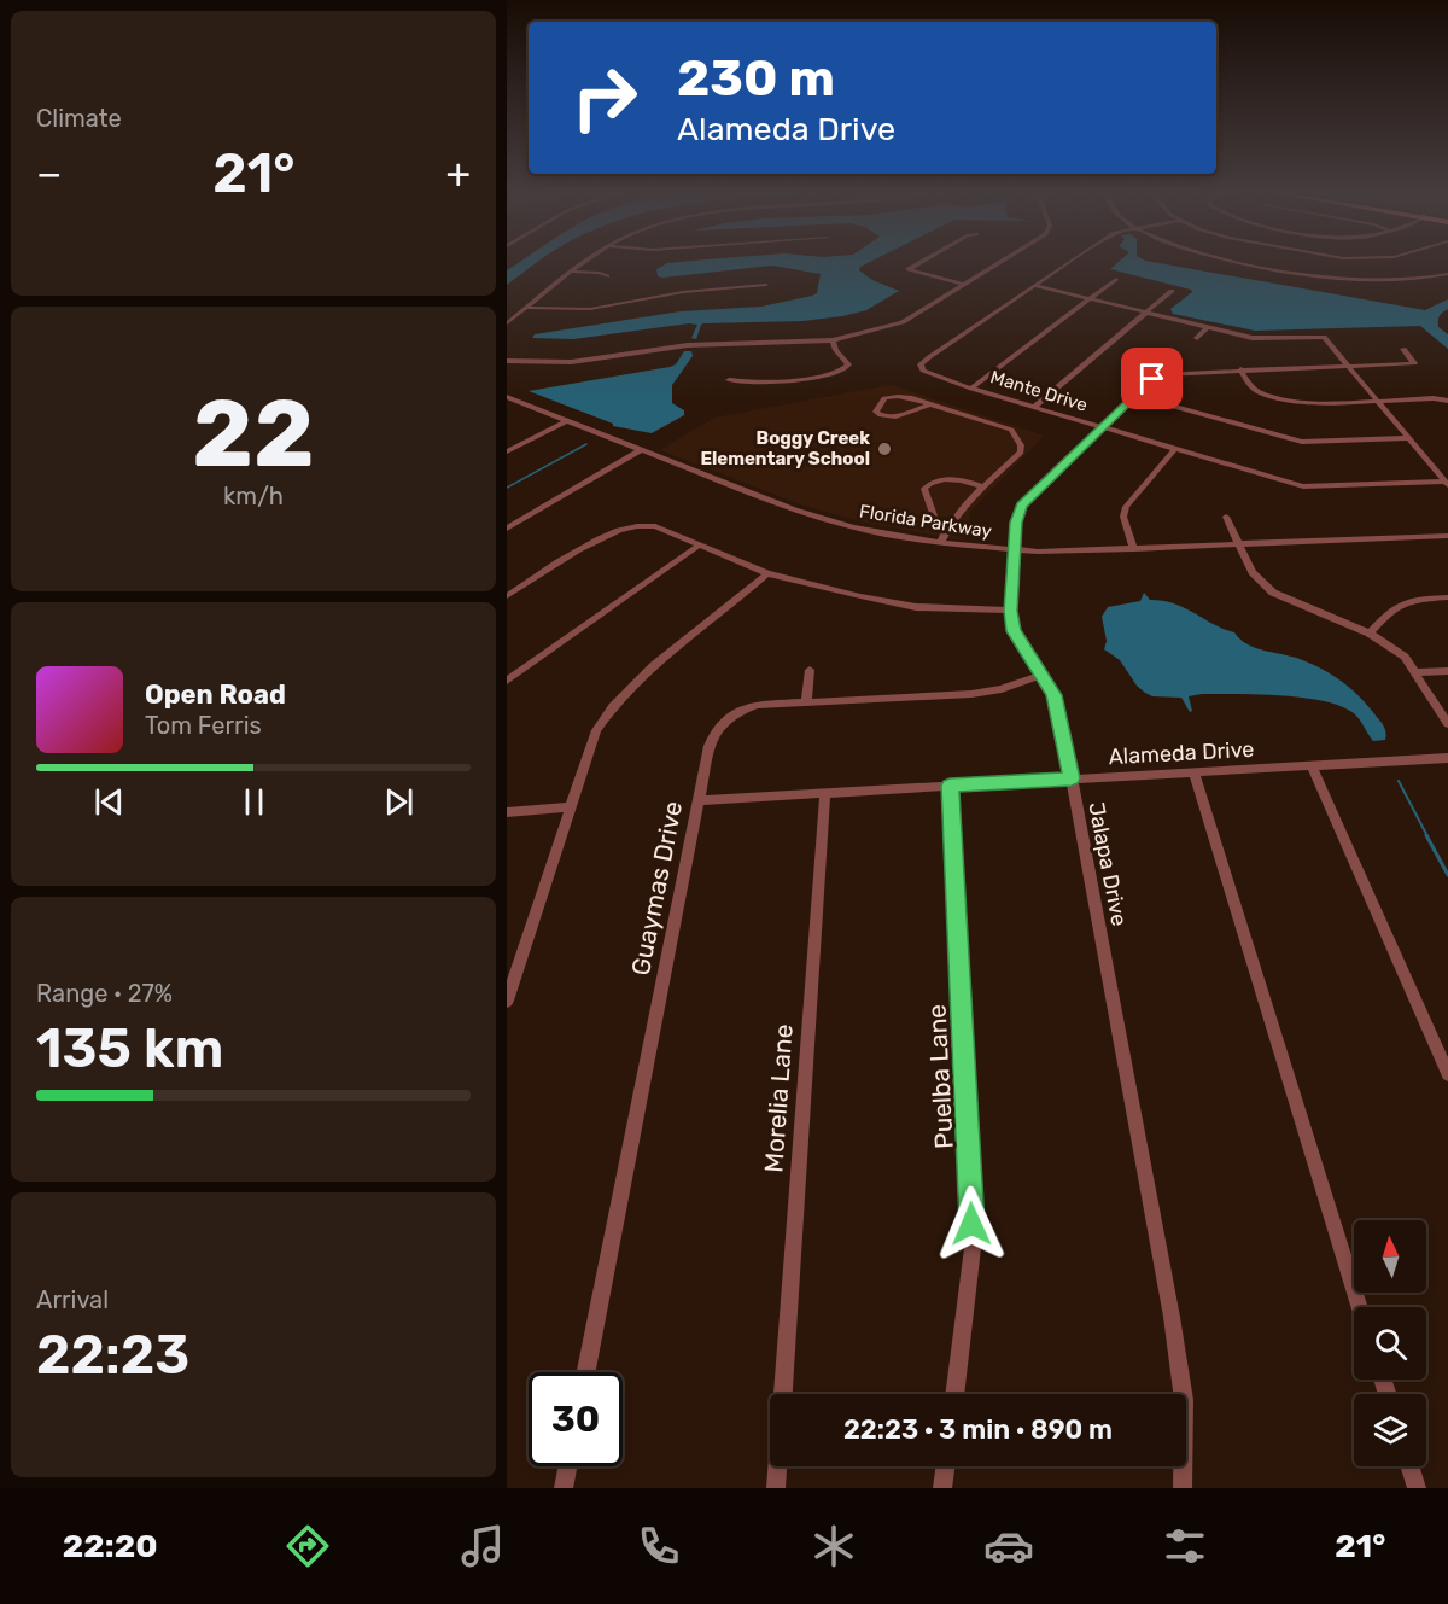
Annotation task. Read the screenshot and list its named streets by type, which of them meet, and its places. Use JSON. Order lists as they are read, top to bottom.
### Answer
{
  "streets": {
    "street": [
      "Mante Drive",
      "Florida Parkway",
      "Alameda Drive",
      "Jalapa Drive",
      "Guaymas Drive",
      "Puelba Lane",
      "Morelia Lane"
    ]
  },
  "crossings": [
    ["Mante Drive", "Jalapa Drive"],
    ["Florida Parkway", "Jalapa Drive"],
    ["Alameda Drive", "Jalapa Drive"],
    ["Alameda Drive", "Guaymas Drive"],
    ["Alameda Drive", "Puelba Lane"],
    ["Alameda Drive", "Morelia Lane"],
    ["Jalapa Drive", "Guaymas Drive"]
  ],
  "places": ["Boggy Creek Elementary School"],
  "north": "top",
  "page": {
    "tile": [
      "Climate",
      ["22", "km/h"],
      ["Range · 27%", "135 km"],
      ["Arrival", "22:23"]
    ],
    "turn": ["230 m", "Alameda Drive"],
    "heat": ["−", "21°", "+"],
    "song": ["Open Road", "Tom Ferris"],
    "limit": "30",
    "trip": "22:23 · 3 min · 890 m",
    "tabs": ["22:20", "21°"]
  }
}
